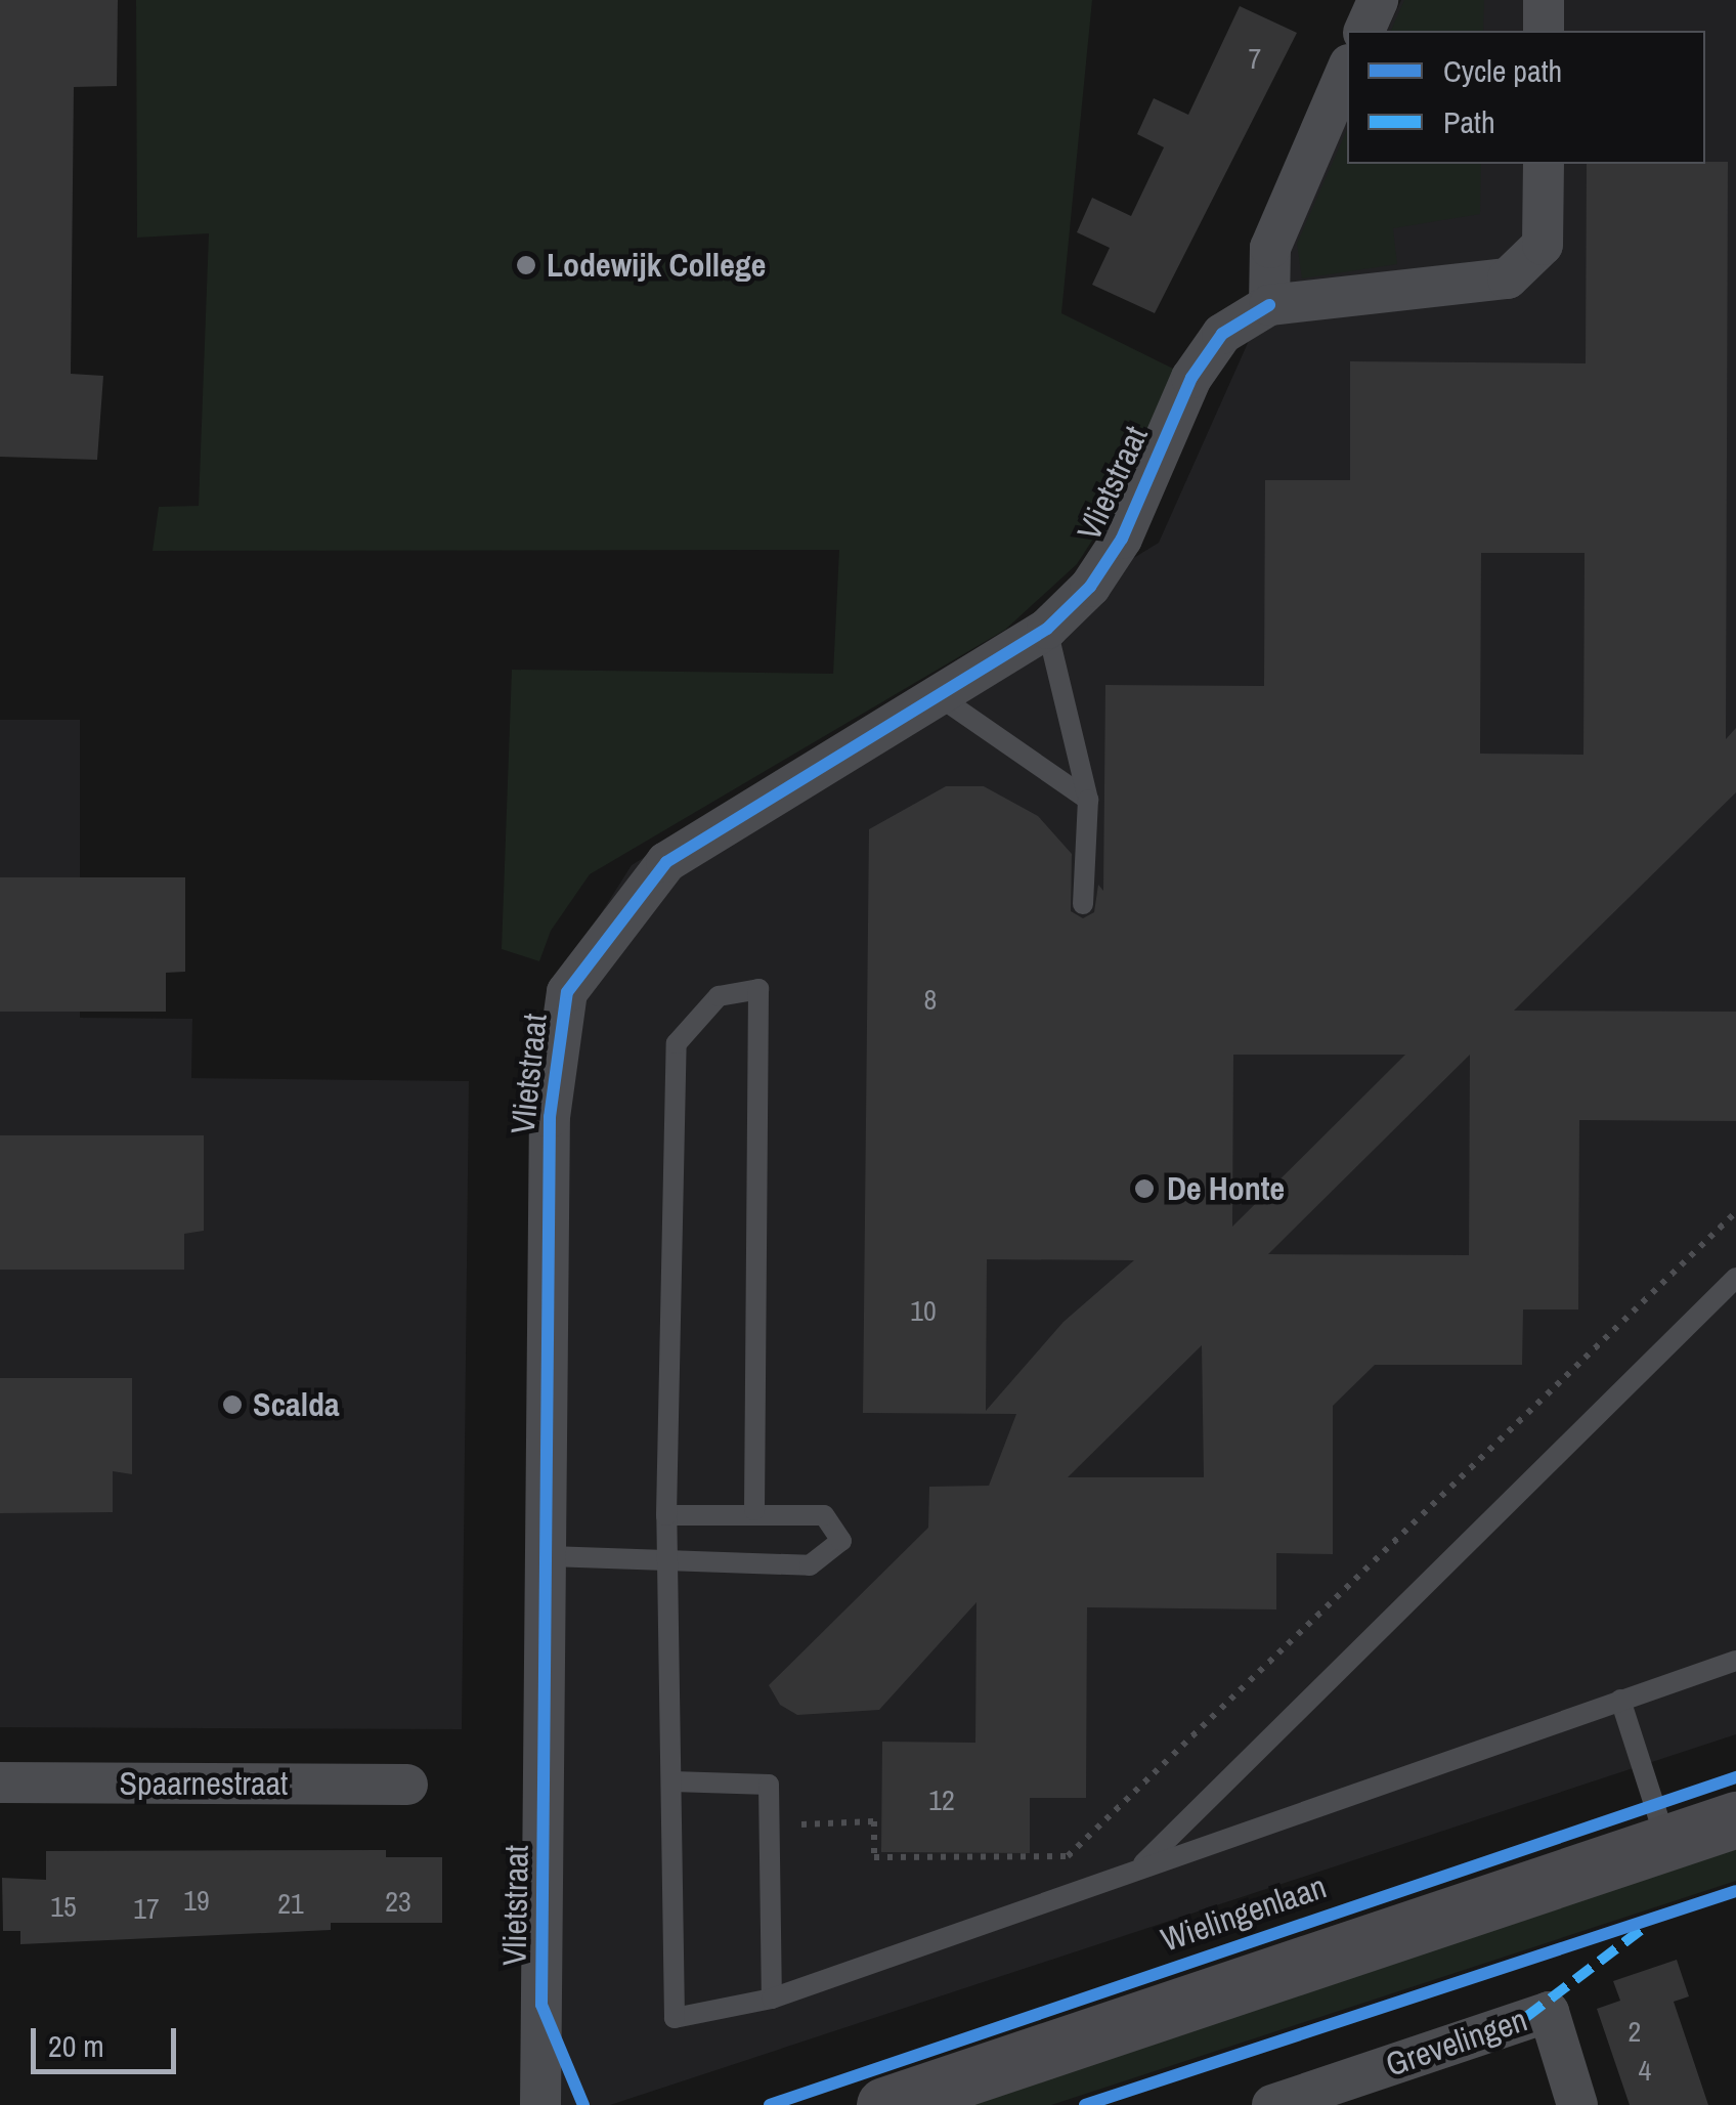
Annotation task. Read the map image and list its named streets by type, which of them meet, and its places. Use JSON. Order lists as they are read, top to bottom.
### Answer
{
  "streets": {
    "street": [
      "Vlietstraat",
      "Spaarnestraat",
      "Wielingenlaan",
      "Grevelingen"
    ]
  },
  "places": ["Lodewijk College", "De Honte", "Scalda"],
  "house_numbers": [
    "7",
    "8",
    "10",
    "12",
    "19",
    "23",
    "21",
    "15",
    "17",
    "2",
    "4"
  ],
  "legend": ["Cycle path", "Path"],
  "scale_bar": "20 m"
}
